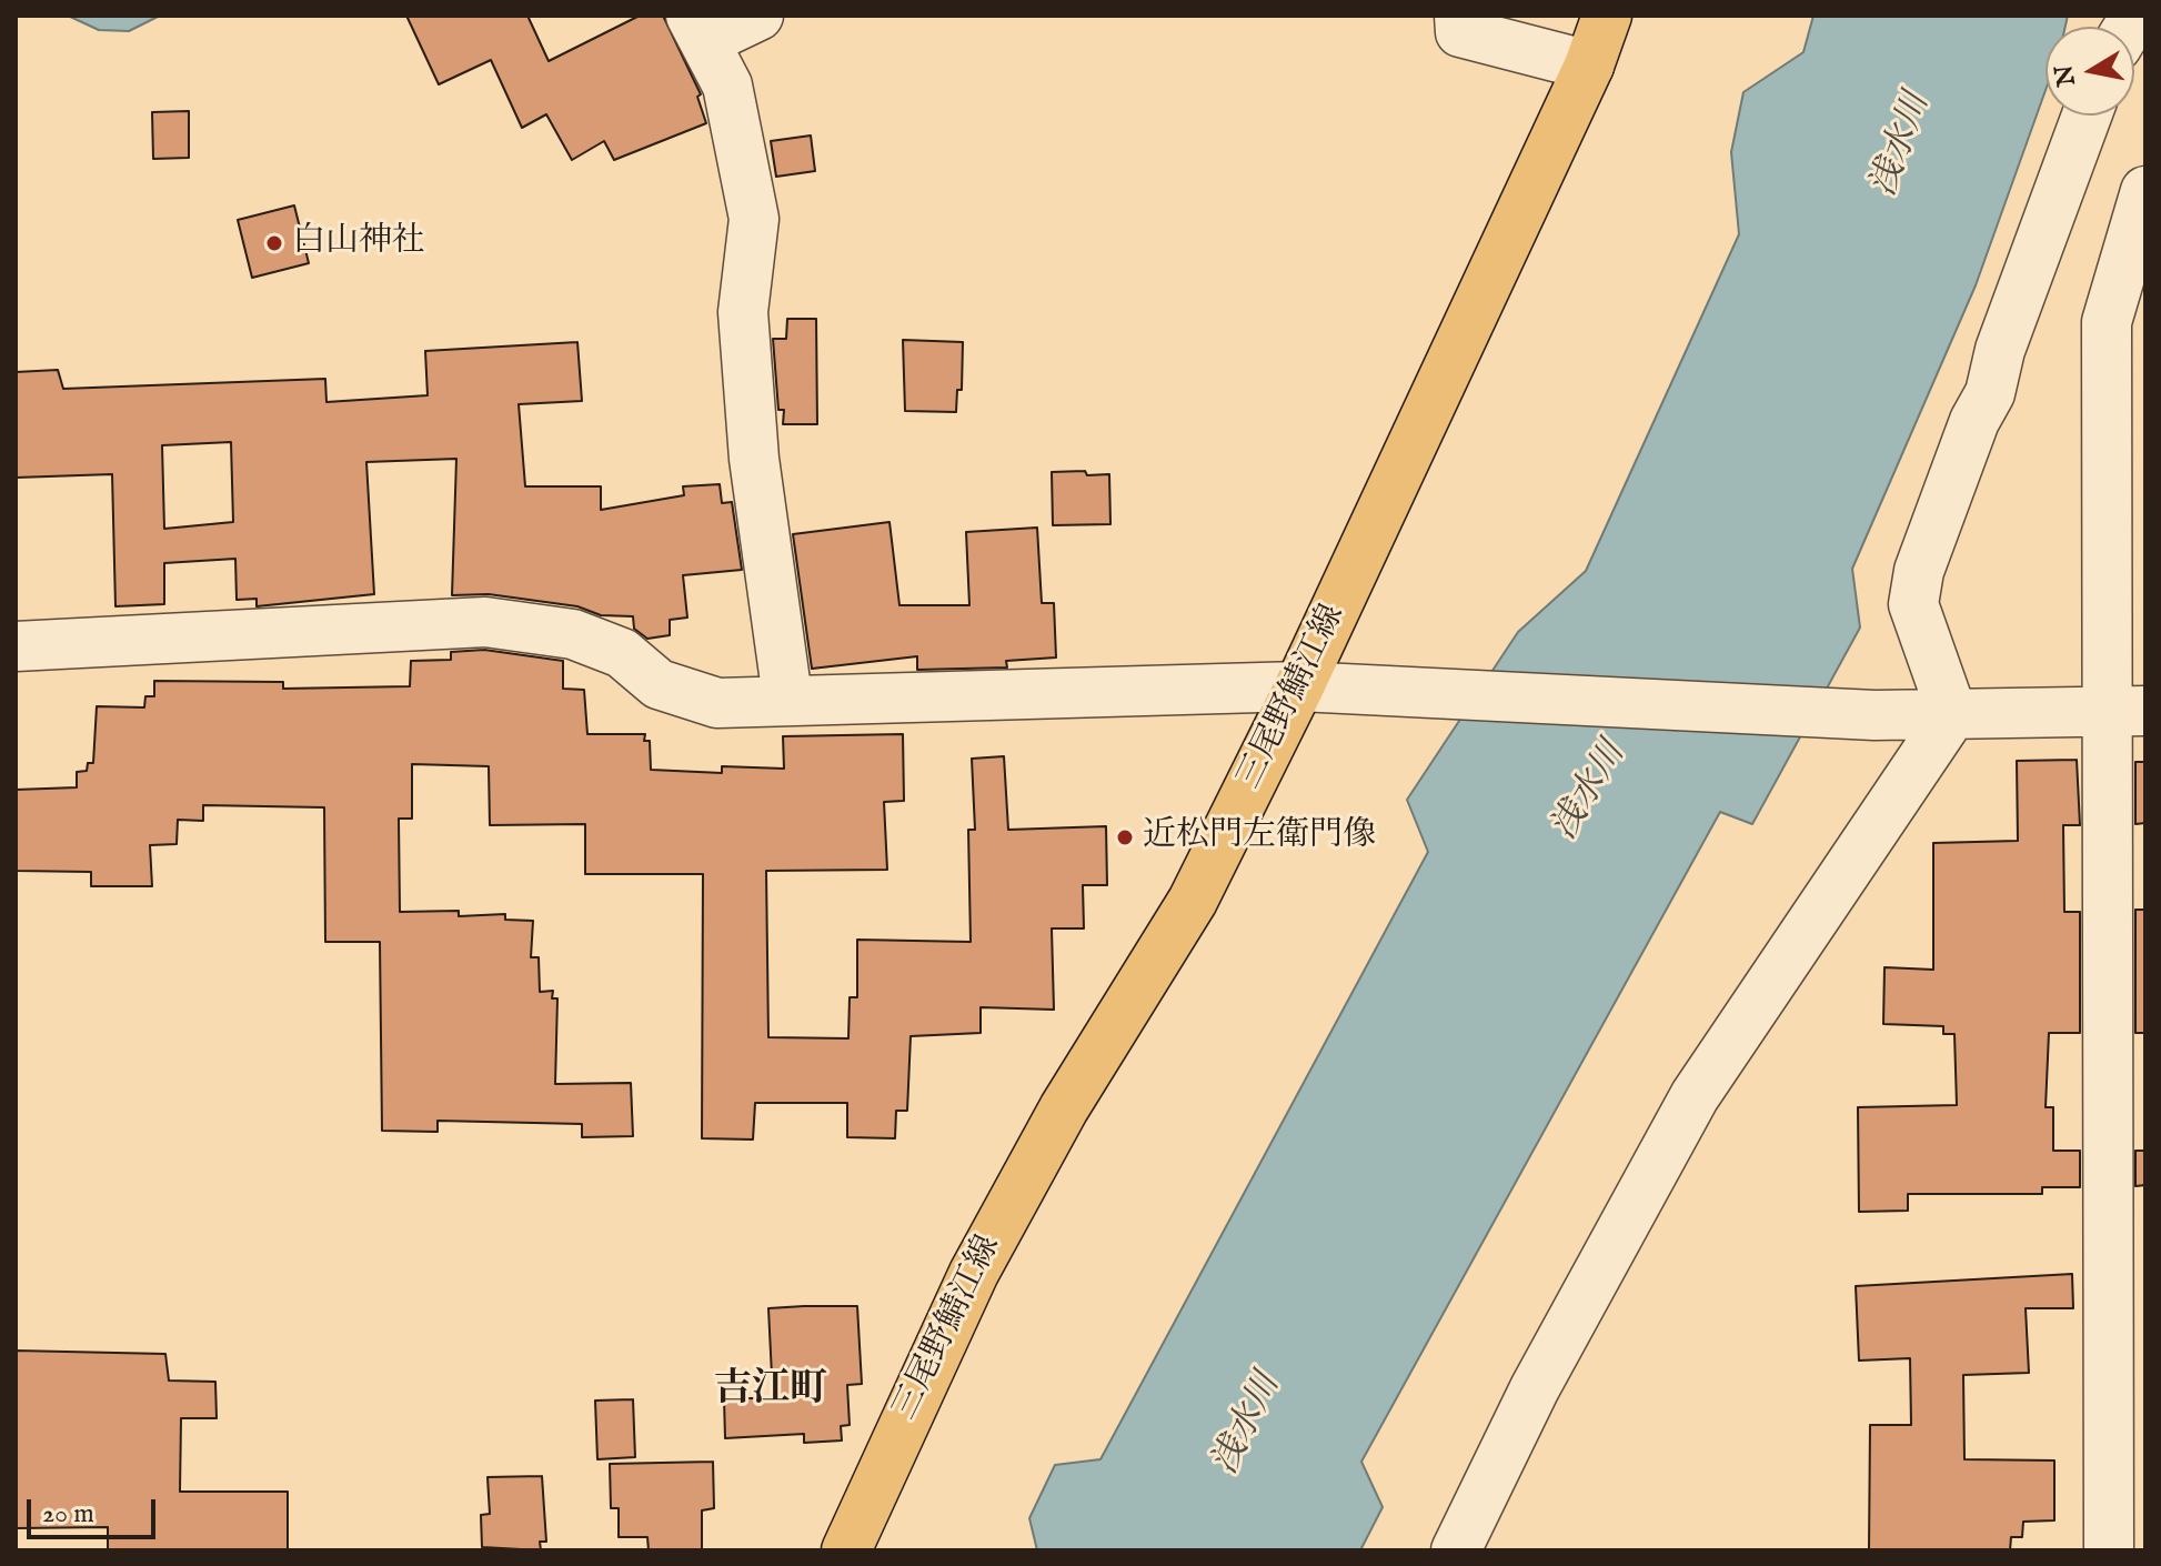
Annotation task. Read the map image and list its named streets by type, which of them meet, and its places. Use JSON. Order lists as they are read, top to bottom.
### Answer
{
  "streets": {
    "main road": ["三尾野鯖江線"]
  },
  "districts": ["吉江町"],
  "water": ["浅水川"],
  "places": ["白山神社", "近松門左衛門像"],
  "scale_bar": "20 m",
  "north": "left"
}
